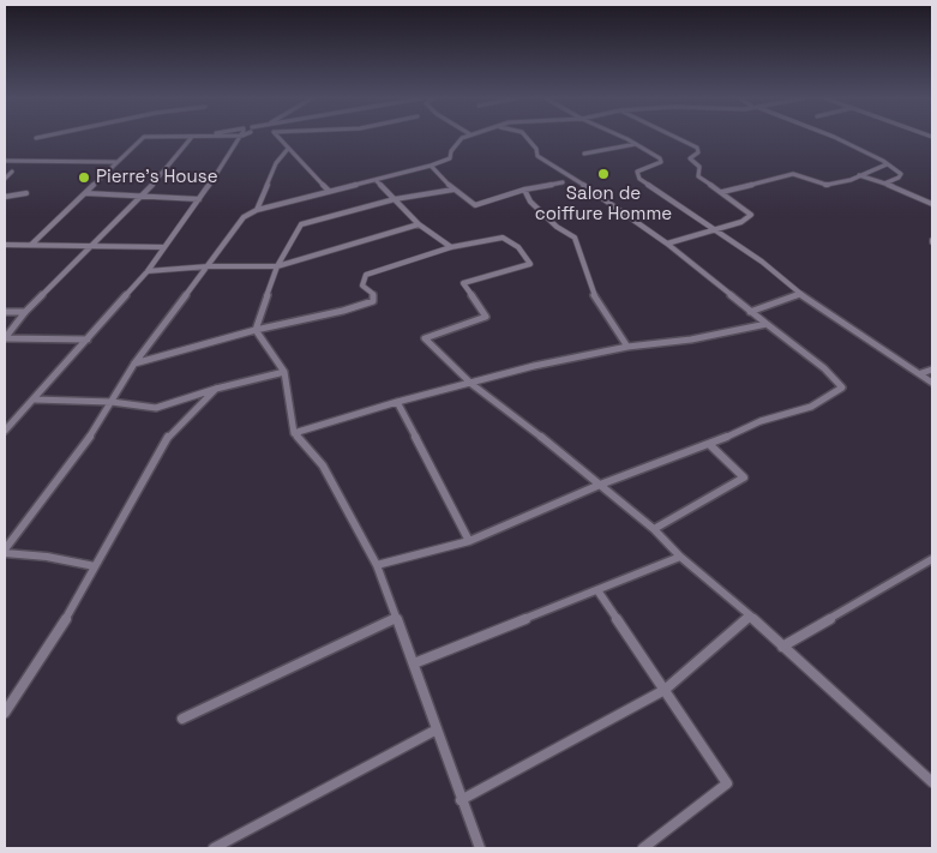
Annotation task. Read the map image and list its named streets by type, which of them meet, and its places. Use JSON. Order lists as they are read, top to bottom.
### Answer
{
  "places": ["Salon de coiffure Homme", "Pierre's House"]
}
